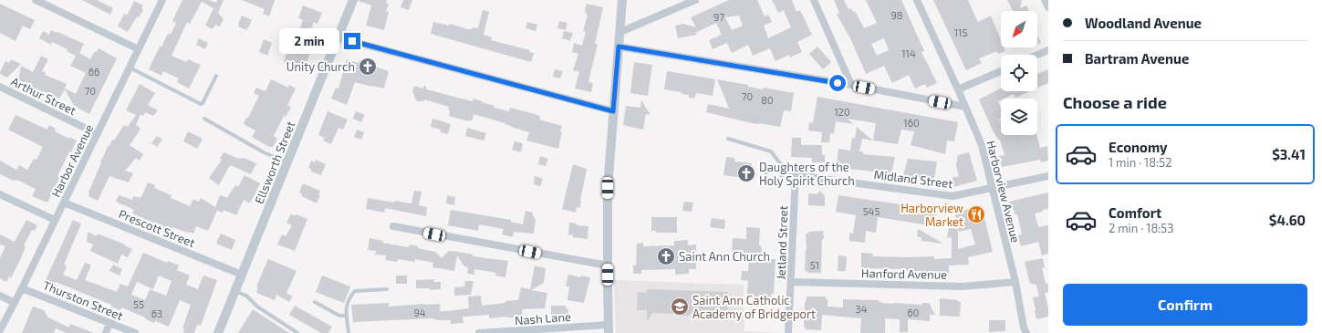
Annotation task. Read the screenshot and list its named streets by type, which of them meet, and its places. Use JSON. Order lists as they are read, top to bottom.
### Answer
{
  "streets": {
    "street": [
      "Arthur Street",
      "Harbor Avenue",
      "Ellsworth Street",
      "Midland Street",
      "Harborview Avenue",
      "Prescott Street",
      "Jetland Street",
      "Hanford Avenue",
      "Thurston Street",
      "Nash Lane"
    ]
  },
  "crossings": [
    ["Arthur Street", "Harbor Avenue"],
    ["Harbor Avenue", "Prescott Street"],
    ["Harbor Avenue", "Thurston Street"],
    ["Ellsworth Street", "Prescott Street"],
    ["Midland Street", "Harborview Avenue"],
    ["Midland Street", "Jetland Street"],
    ["Harborview Avenue", "Hanford Avenue"],
    ["Jetland Street", "Hanford Avenue"]
  ],
  "places": {
    "church": ["Unity Church", "Daughters of the Holy Spirit Church", "Saint Ann Church"],
    "restaurant": ["Harborview Market"],
    "school or university": ["Saint Ann Catholic Academy of Bridgeport"]
  },
  "house_numbers": [
    "98",
    "97",
    "115",
    "114",
    "66",
    "70",
    "70",
    "80",
    "120",
    "160",
    "545",
    "51",
    "55",
    "34",
    "94",
    "60",
    "63"
  ],
  "north": "bottom left",
  "page": {
    "banner": ["Woodland Avenue", "Bartram Avenue"],
    "bubble": "2 min",
    "heading": "Choose a ride",
    "list": [
      {
        "name": "Economy",
        "note": "1 min · 18:52",
        "value": "$3.41"
      },
      {
        "name": "Comfort",
        "note": "2 min · 18:53",
        "value": "$4.60"
      }
    ],
    "buttons": "Confirm"
  }
}
